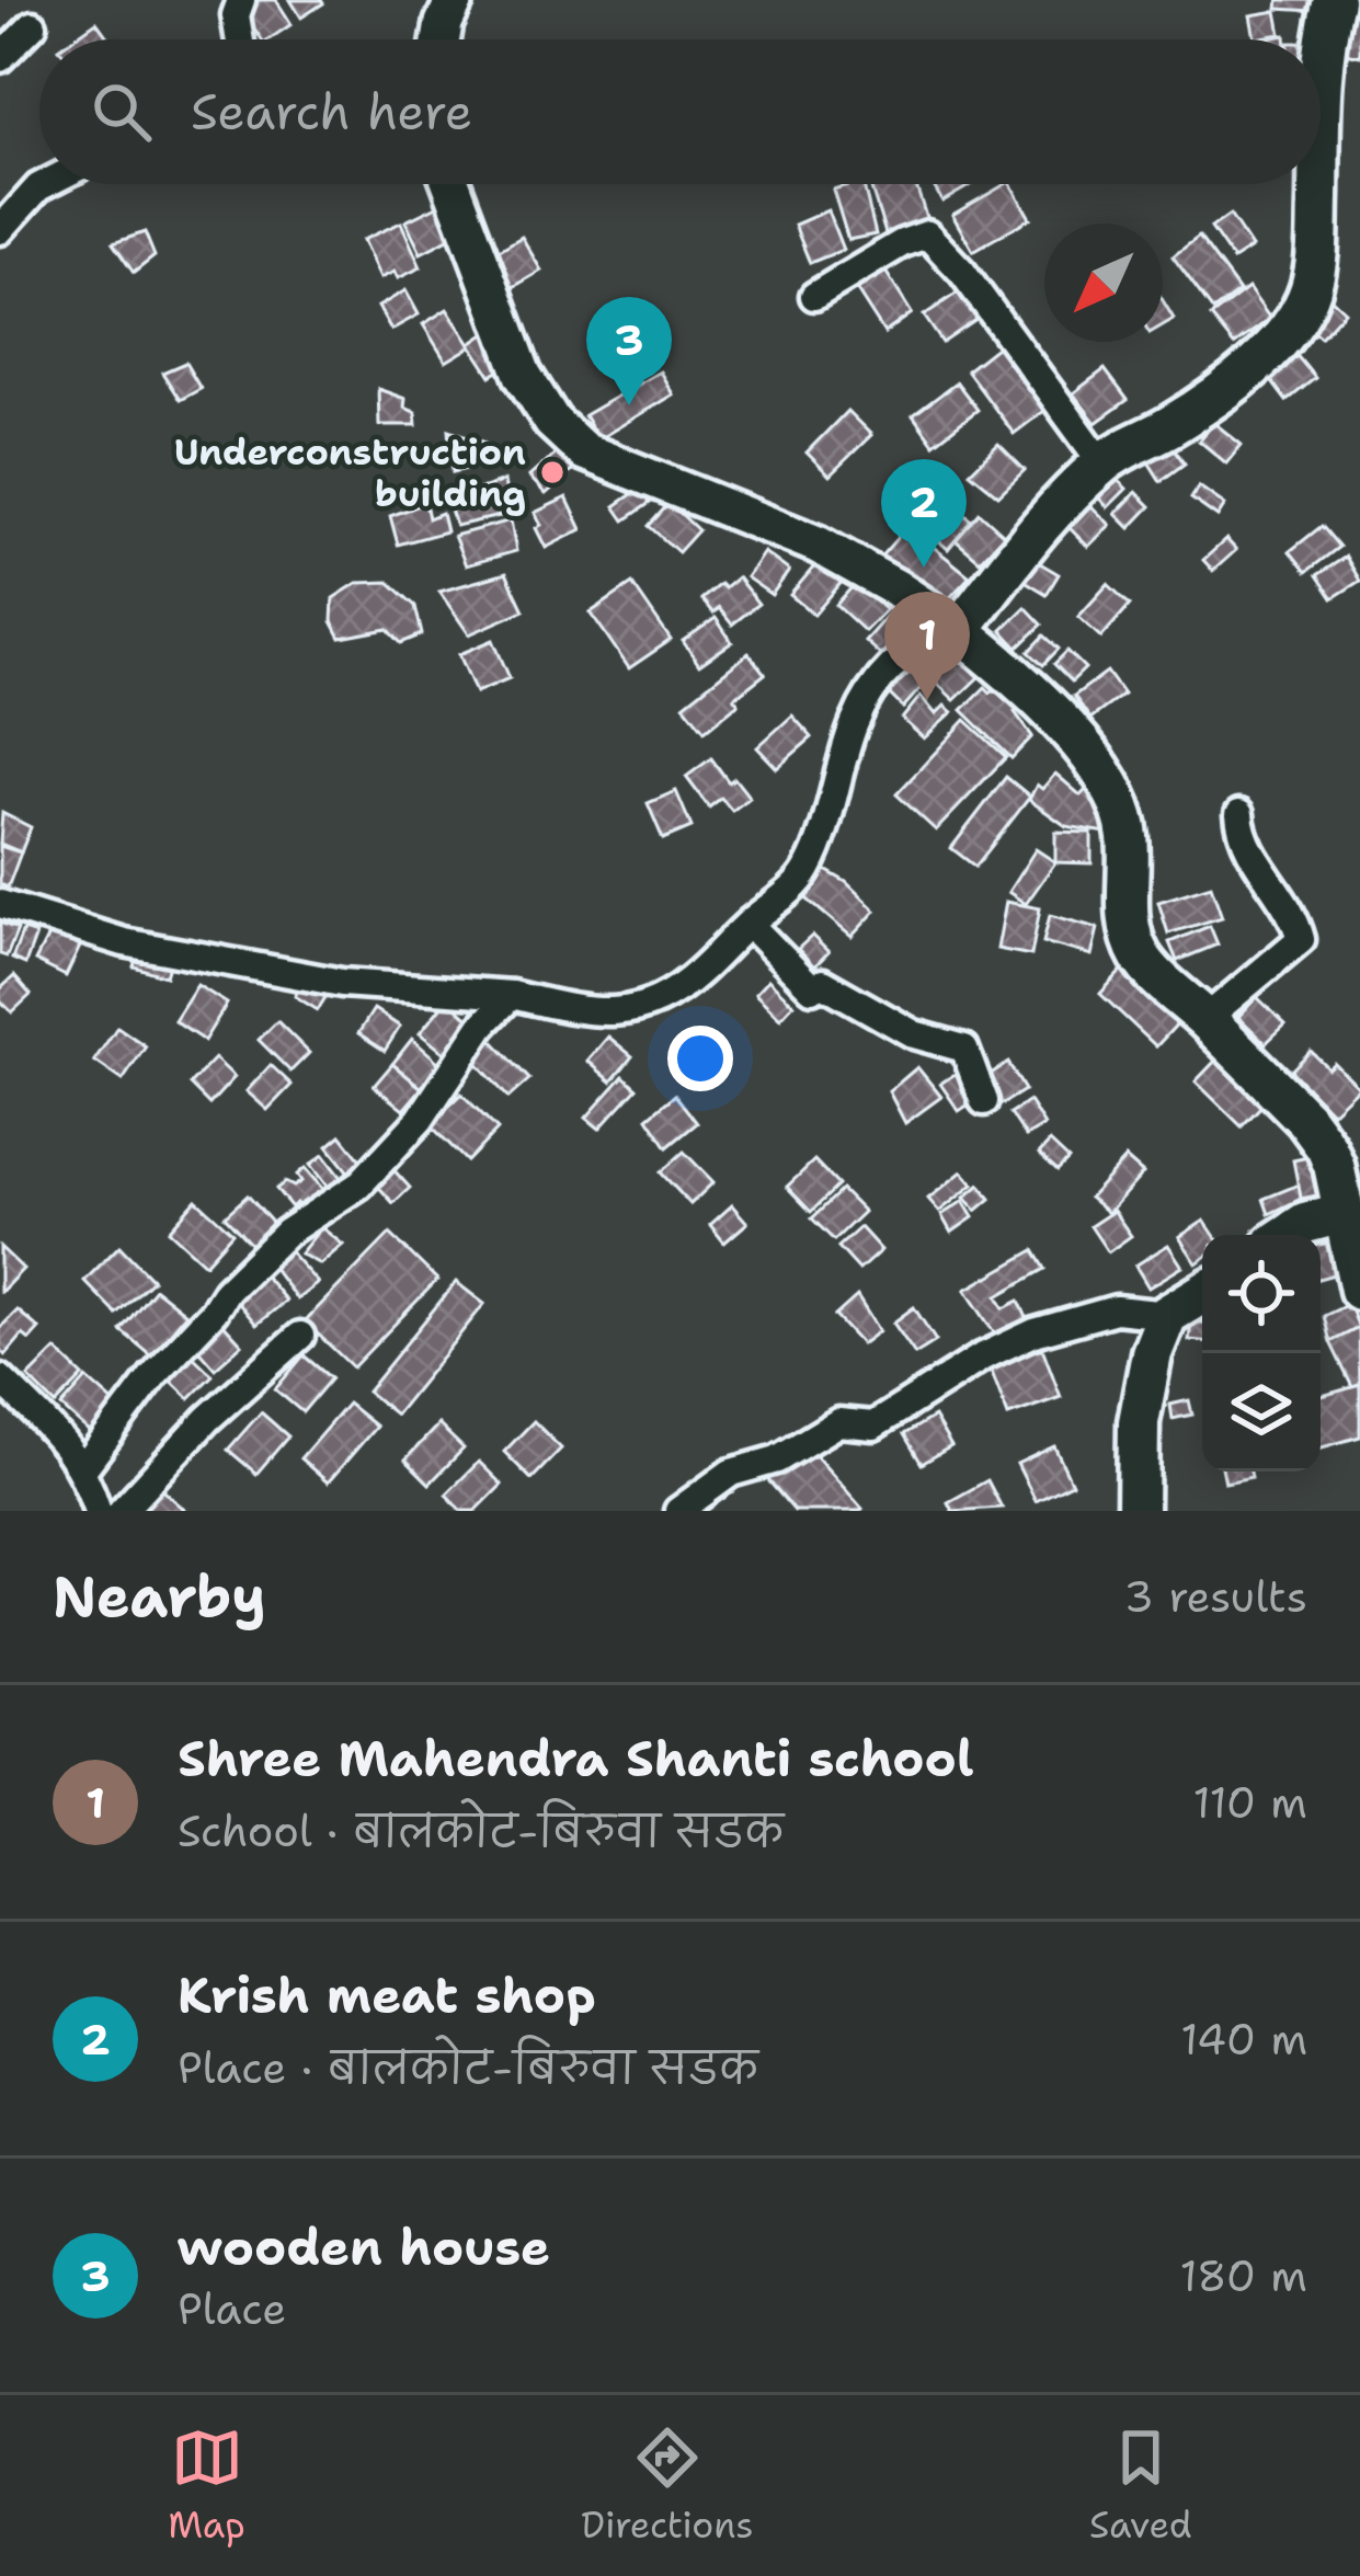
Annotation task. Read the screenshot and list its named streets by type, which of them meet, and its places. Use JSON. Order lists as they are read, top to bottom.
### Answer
{
  "places": ["Underconstruction building"],
  "north": "bottom left",
  "page": {
    "search": "Search here",
    "pins": ["3", "2", "1"],
    "heading": ["Nearby", "3 results"],
    "list": [
      {
        "mark": "1",
        "name": "Shree Mahendra Shanti school",
        "note": "School · बालकोट-बिरुवा सडक",
        "value": "110 m"
      },
      {
        "mark": "2",
        "name": "Krish meat shop",
        "note": "Place · बालकोट-बिरुवा सडक",
        "value": "140 m"
      },
      {
        "mark": "3",
        "name": "wooden house",
        "note": "Place",
        "value": "180 m"
      }
    ],
    "nav": ["Map", "Directions", "Saved"]
  }
}
